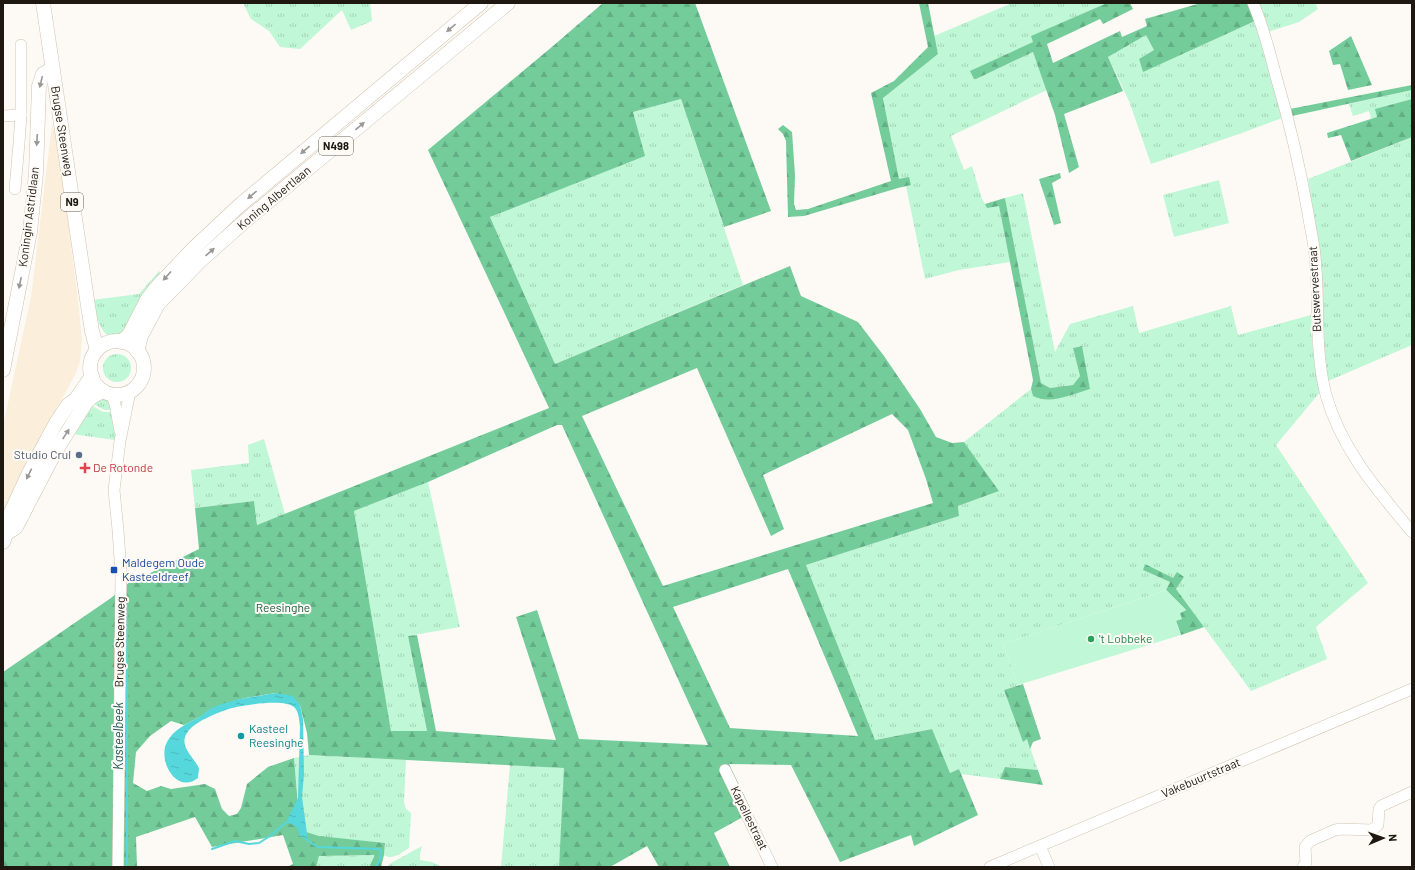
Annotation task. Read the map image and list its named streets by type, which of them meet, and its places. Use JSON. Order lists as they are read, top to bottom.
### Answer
{
  "streets": {
    "main road": [
      "Brugse Steenweg",
      "N498",
      "Koning Albertlaan",
      "N9",
      "Koningin Astridlaan"
    ],
    "street": ["Butswervestraat", "Vakebuurtstraat", "Kapellestraat"]
  },
  "crossings": [
    ["Brugse Steenweg", "Koning Albertlaan"],
    ["Brugse Steenweg", "Koningin Astridlaan"]
  ],
  "one_way": ["Koningin Astridlaan"],
  "water": ["Kasteelbeek"],
  "parks": ["Reesinghe"],
  "places": {
    "other": ["Studio Crul", "'t Lobbeke", "Kasteel Reesinghe"],
    "health": ["De Rotonde"],
    "transit": ["Maldegem Oude Kasteeldreef"]
  },
  "north": "right"
}
